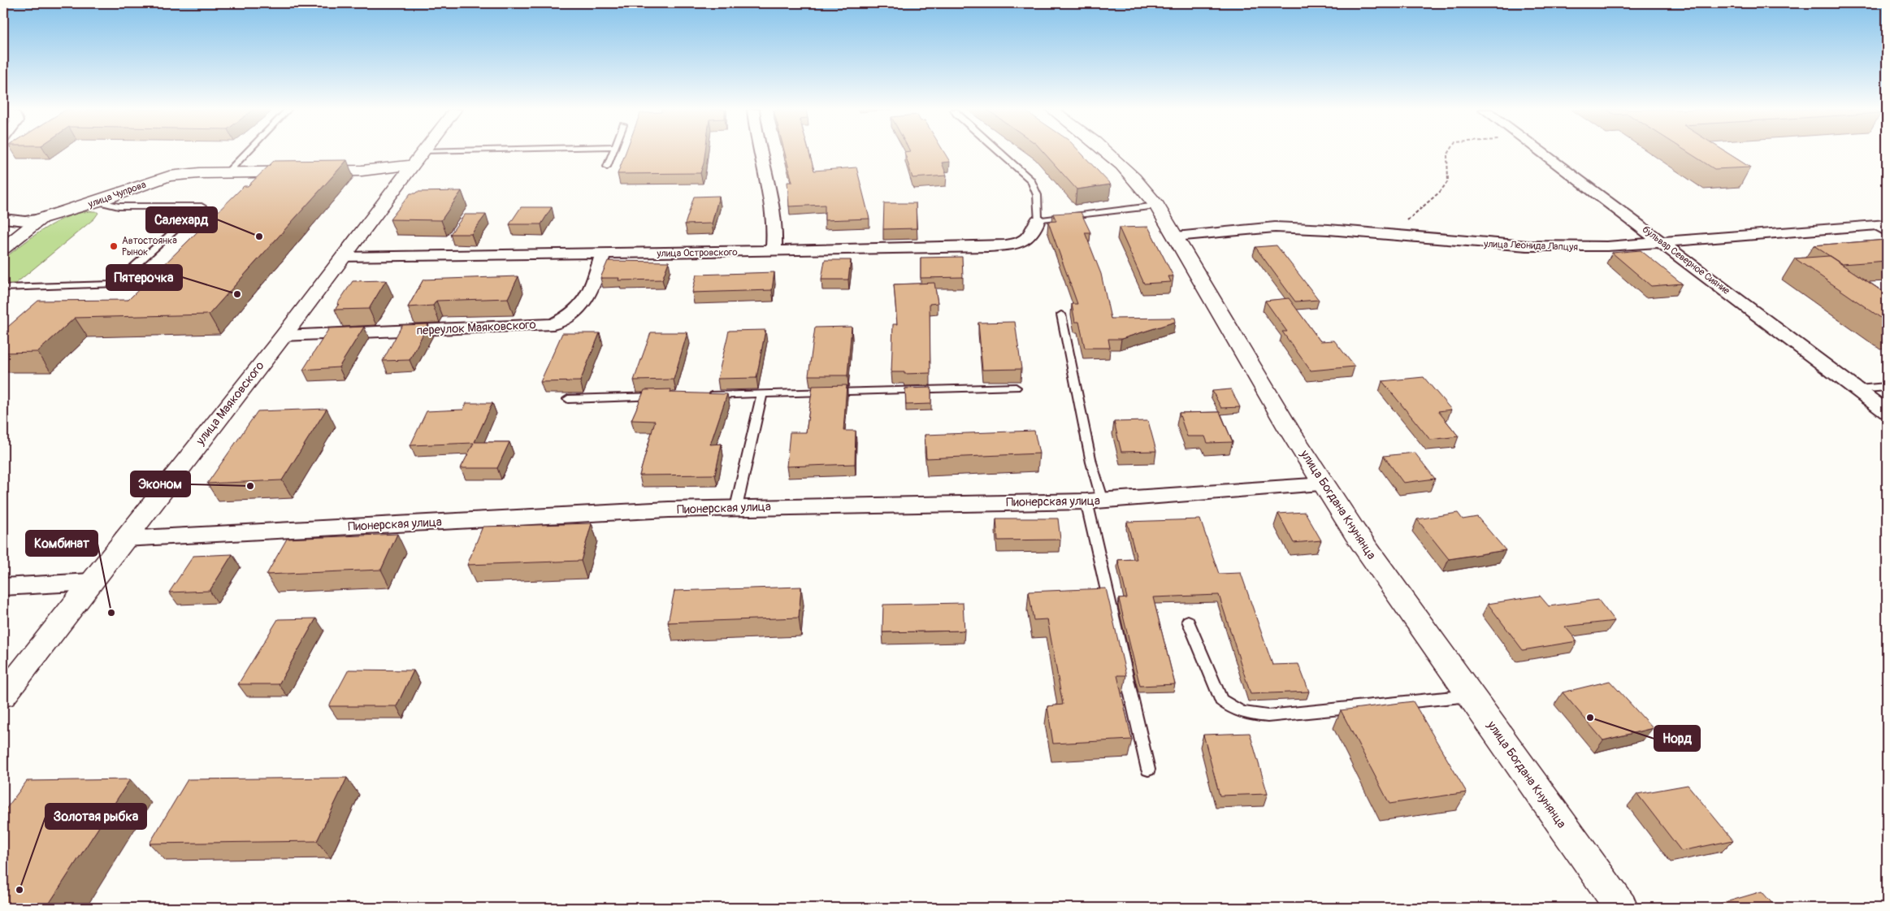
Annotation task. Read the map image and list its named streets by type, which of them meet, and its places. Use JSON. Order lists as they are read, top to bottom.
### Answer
{
  "streets": {
    "street": [
      "улица Чупрова",
      "улица Леонида Лапцуя",
      "улица Островского",
      "бульвар Северное Сияние",
      "переулок Маяковского",
      "улица Маяковского",
      "Пионерская улица",
      "улица Богдана Кнунянца"
    ]
  },
  "crossings": [
    ["улица Чупрова", "улица Маяковского"],
    ["улица Леонида Лапцуя", "бульвар Северное Сияние"],
    ["улица Леонида Лапцуя", "улица Богдана Кнунянца"],
    ["улица Островского", "переулок Маяковского"],
    ["улица Островского", "улица Маяковского"],
    ["переулок Маяковского", "улица Маяковского"],
    ["улица Маяковского", "Пионерская улица"],
    ["Пионерская улица", "улица Богдана Кнунянца"]
  ],
  "places": [
    "Салехард",
    "Автостоянка Рынок",
    "Пятерочка",
    "Эконом",
    "Комбинат",
    "Норд",
    "Золотая рыбка"
  ]
}
